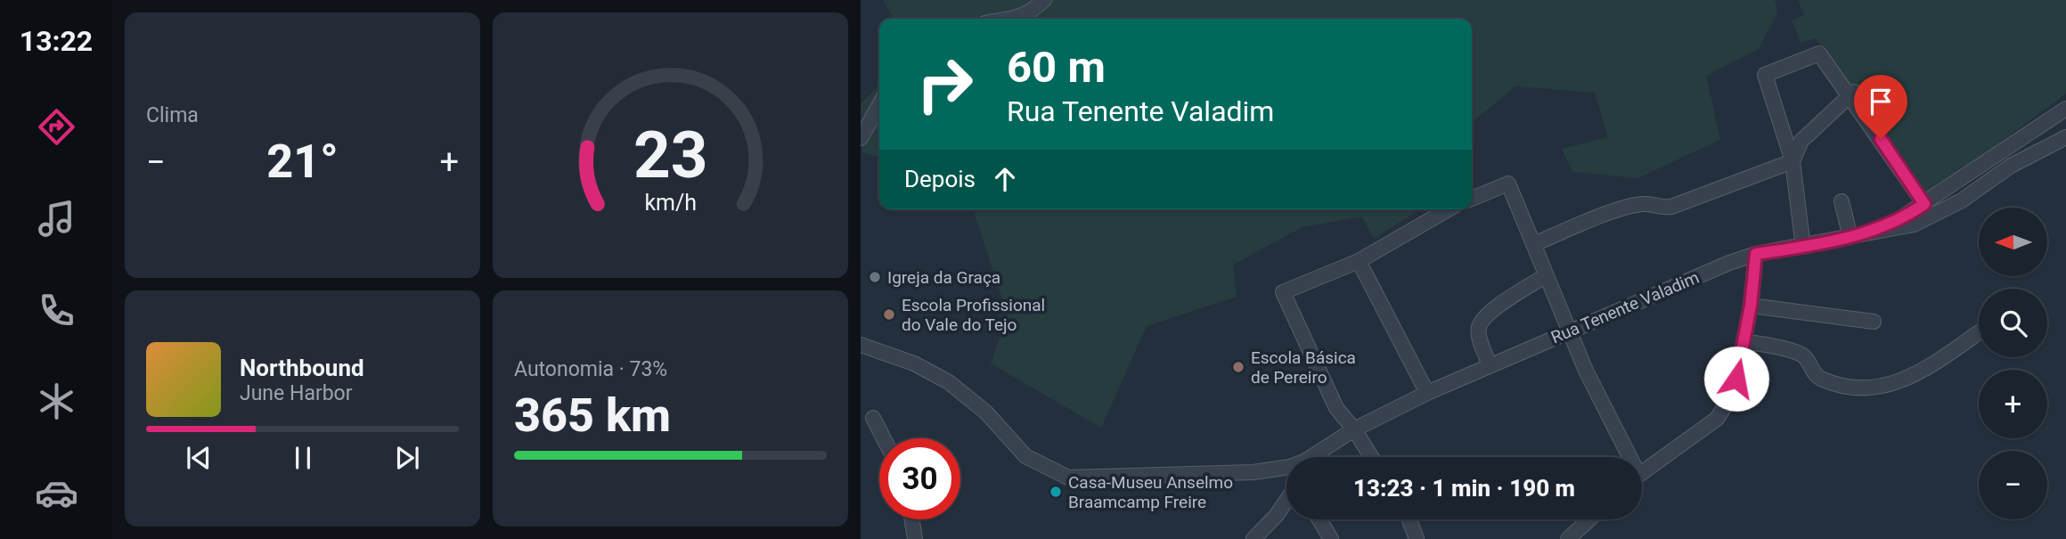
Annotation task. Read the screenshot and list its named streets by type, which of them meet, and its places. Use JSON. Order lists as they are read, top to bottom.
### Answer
{
  "streets": {
    "street": ["Rua Tenente Valadim"]
  },
  "places": [
    "Igreja da Graça",
    "Escola Profissional do Vale do Tejo",
    "Escola Básica de Pereiro",
    "Casa-Museu Anselmo Braamcamp Freire"
  ],
  "north": "left",
  "page": {
    "tabs": "13:22",
    "tile": [
      "Clima",
      ["Autonomia · 73%", "365 km"]
    ],
    "turn": ["60 m", "Rua Tenente Valadim"],
    "heat": ["−", "21°", "+"],
    "then": "Depois",
    "map_buttons": ["+", "−"],
    "song": ["Northbound", "June Harbor"],
    "limit": "30",
    "trip": "13:23 · 1 min · 190 m",
    "gauge": ["23", "km/h"]
  }
}
